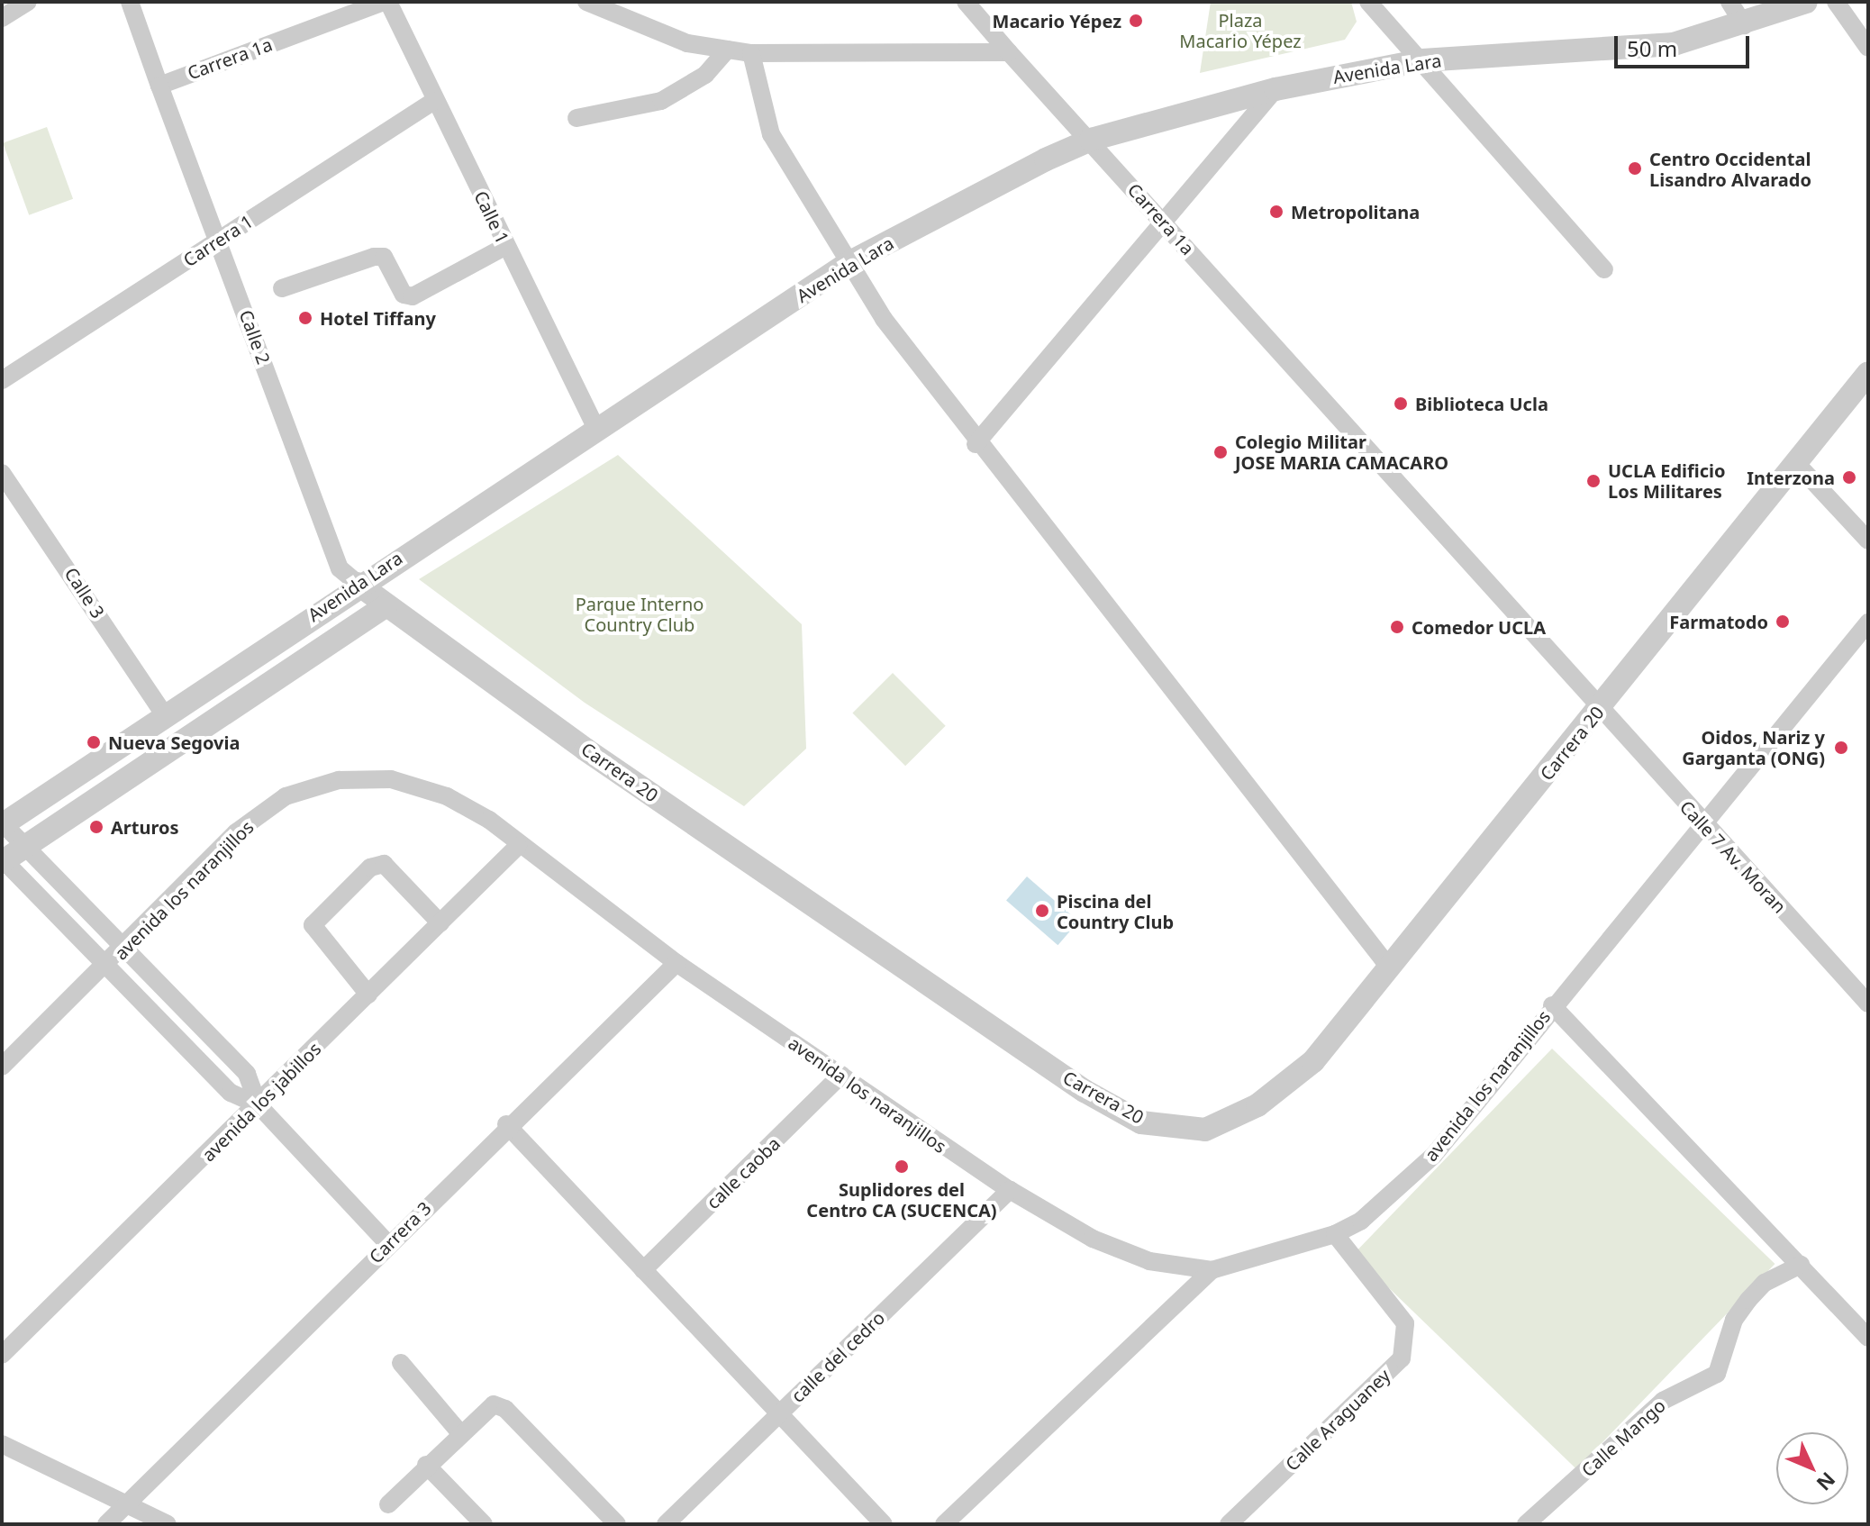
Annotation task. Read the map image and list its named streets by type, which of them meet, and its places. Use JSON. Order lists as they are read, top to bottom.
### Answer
{
  "streets": {
    "street": [
      "Carrera 1a",
      "Avenida Lara",
      "Calle 1",
      "Carrera 1",
      "Calle 2",
      "Calle 3",
      "Carrera 20",
      "Calle 7 Av. Moran",
      "avenida los naranjillos",
      "avenida los jabillos",
      "calle caoba",
      "Carrera 3",
      "calle del cedro",
      "Calle Araguaney",
      "Calle Mango"
    ]
  },
  "crossings": [
    ["Carrera 1a", "Avenida Lara"],
    ["Carrera 1a", "Calle 1"],
    ["Carrera 1a", "Calle 2"],
    ["Carrera 1a", "Carrera 20"],
    ["Carrera 1a", "Calle 7 Av. Moran"],
    ["Avenida Lara", "Calle 1"],
    ["Avenida Lara", "Calle 2"],
    ["Avenida Lara", "Calle 3"],
    ["Avenida Lara", "Carrera 20"],
    ["Calle 1", "Carrera 1"],
    ["Carrera 1", "Calle 2"],
    ["Calle 2", "Carrera 20"],
    ["Carrera 20", "Calle 7 Av. Moran"],
    ["Calle 7 Av. Moran", "avenida los naranjillos"],
    ["avenida los naranjillos", "avenida los jabillos"],
    ["avenida los naranjillos", "calle caoba"],
    ["avenida los naranjillos", "Carrera 3"],
    ["avenida los naranjillos", "calle del cedro"],
    ["avenida los naranjillos", "Calle Araguaney"]
  ],
  "parks": ["Plaza Macario Yépez", "Parque Interno Country Club"],
  "places": [
    "Macario Yépez",
    "Centro Occidental Lisandro Alvarado",
    "Metropolitana",
    "Hotel Tiffany",
    "Biblioteca Ucla",
    "Colegio Militar JOSE MARIA CAMACARO",
    "Interzona",
    "UCLA Edificio Los Militares",
    "Farmatodo",
    "Comedor UCLA",
    "Nueva Segovia",
    "Oidos, Nariz y Garganta (ONG)",
    "Arturos",
    "Piscina del Country Club",
    "Suplidores del Centro CA (SUCENCA)"
  ],
  "scale_bar": "50 m",
  "north": "bottom right"
}
